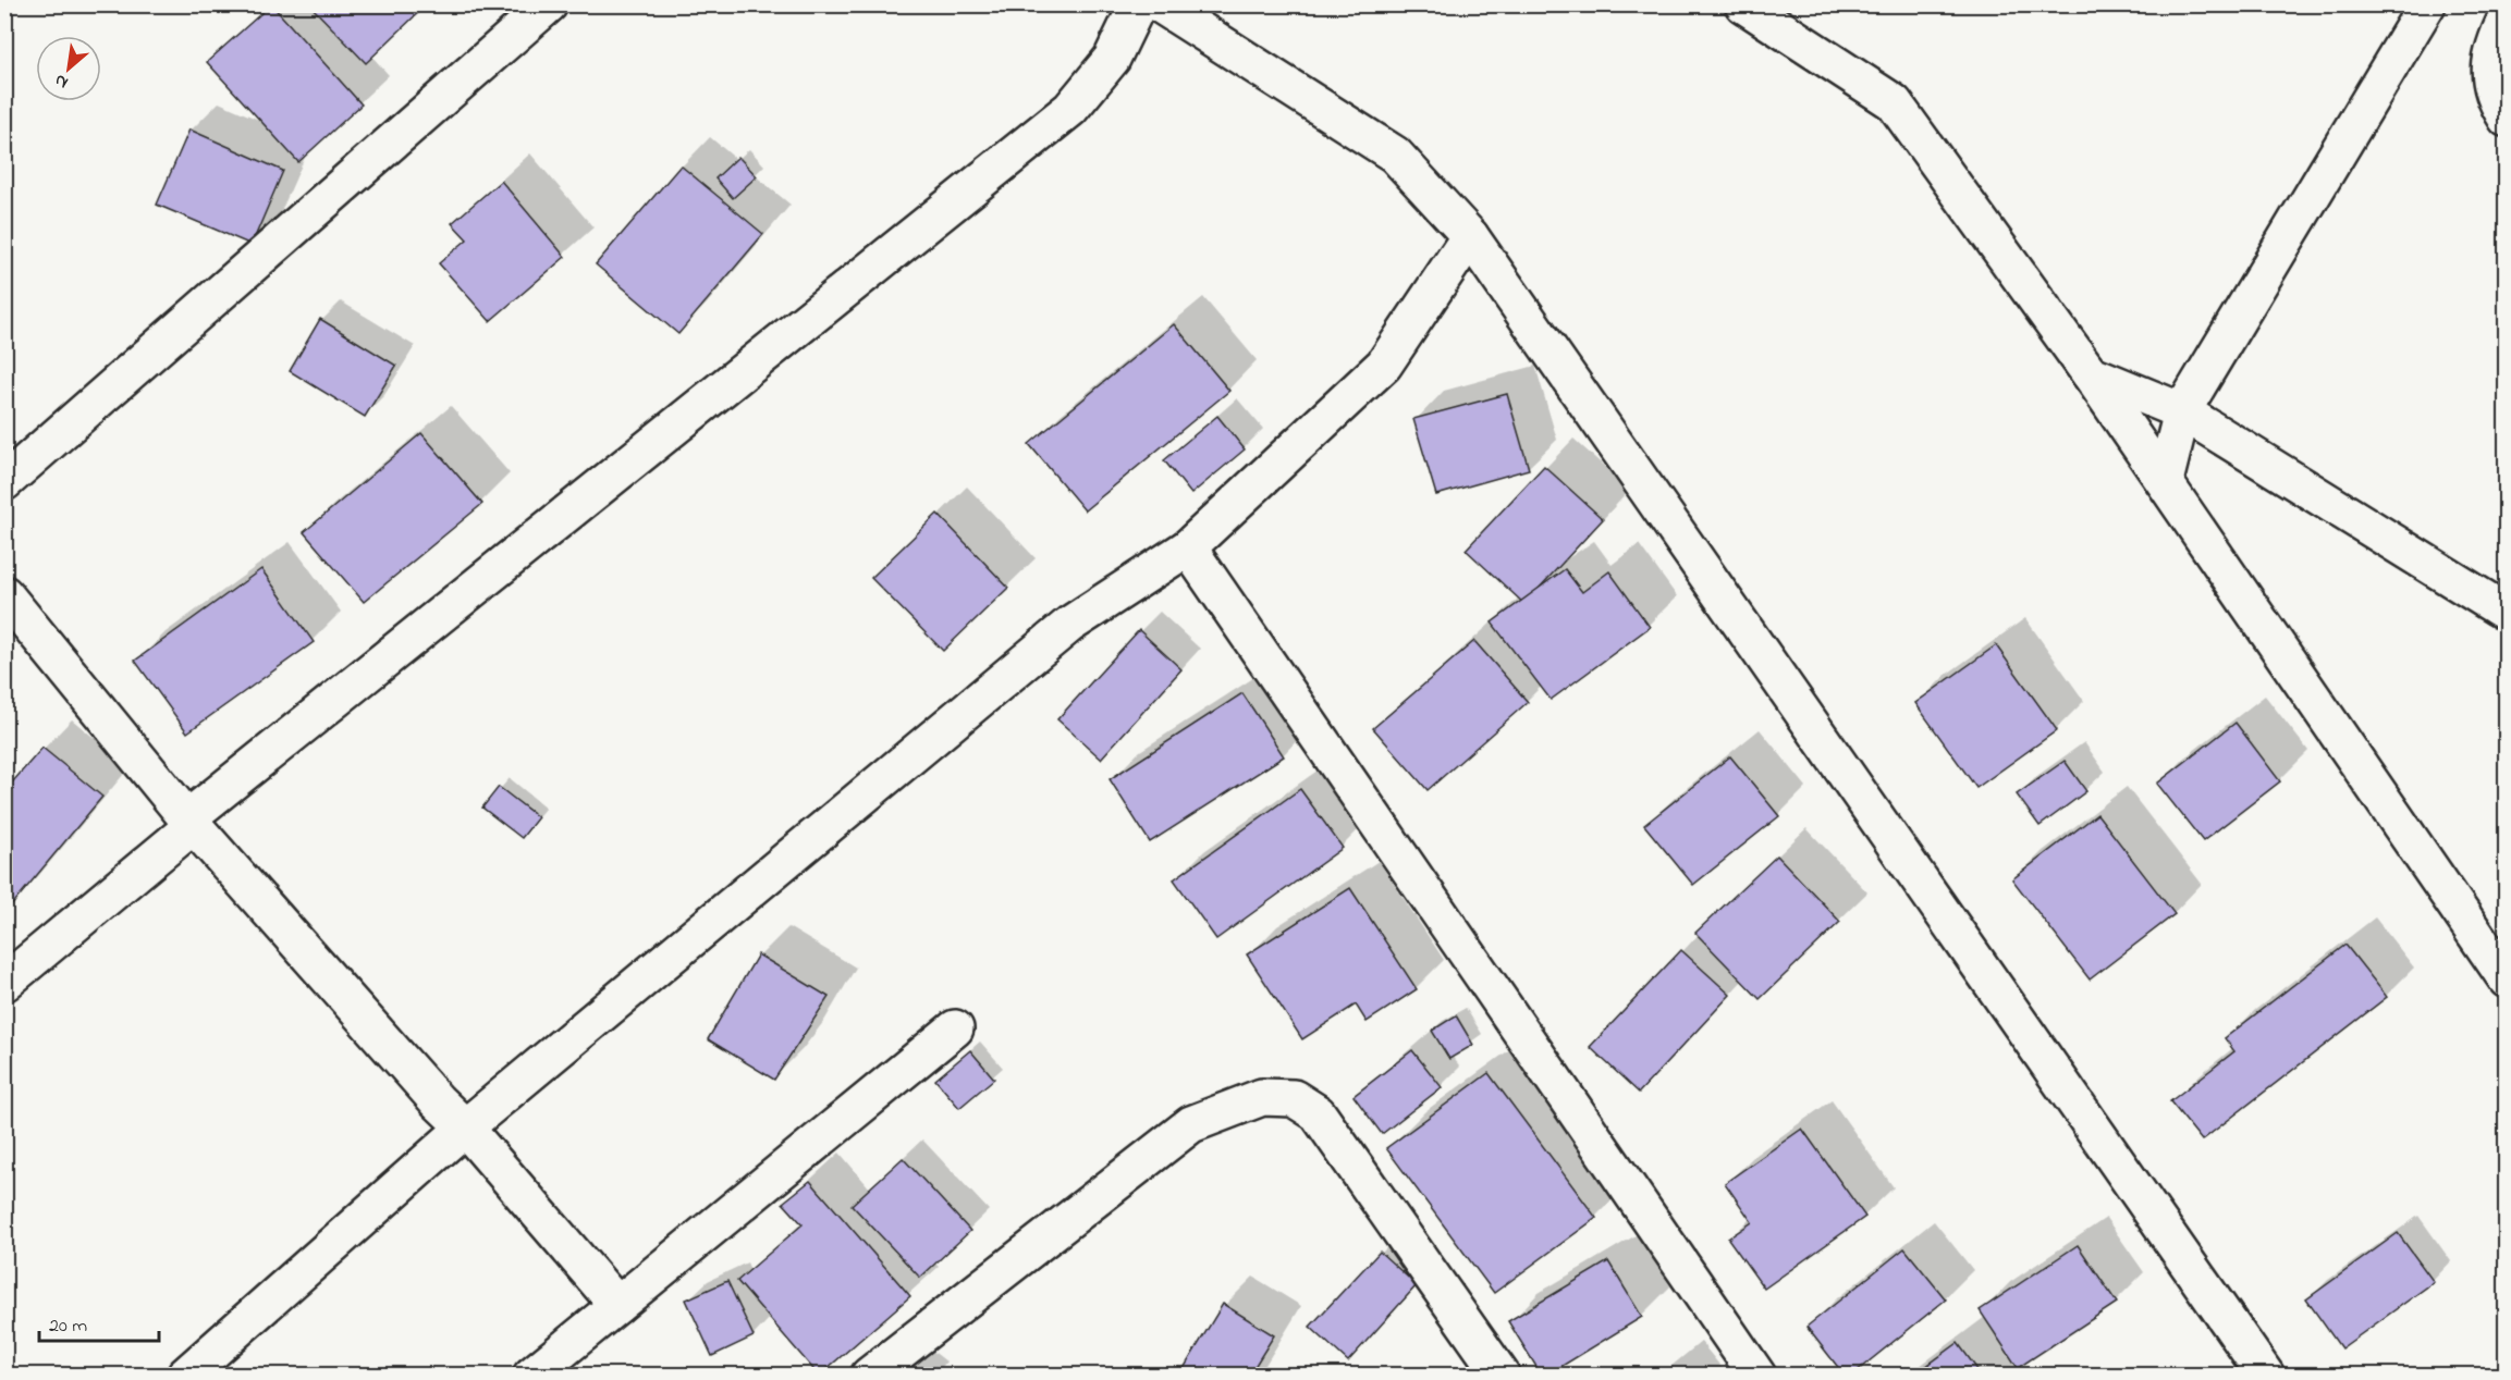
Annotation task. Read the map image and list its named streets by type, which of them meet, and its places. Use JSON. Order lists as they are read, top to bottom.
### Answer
{
  "scale_bar": "20 m",
  "north": "bottom left"
}
